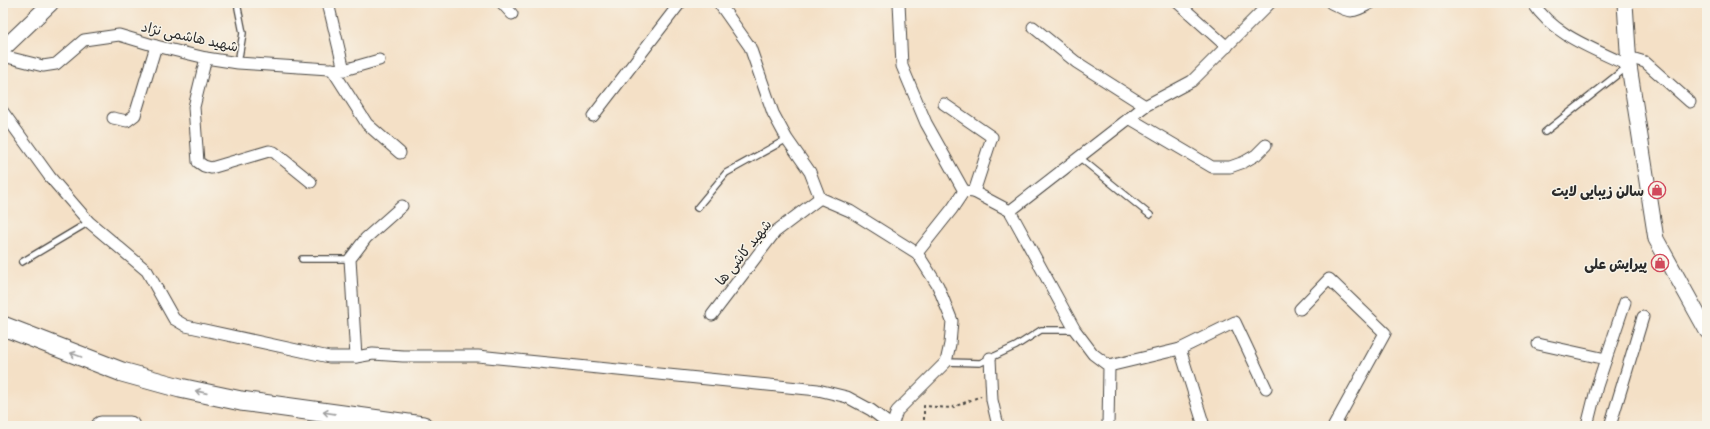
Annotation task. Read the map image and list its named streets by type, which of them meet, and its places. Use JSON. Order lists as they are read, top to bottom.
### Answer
{
  "streets": {
    "street": ["شهید هاشمی نژاد", "شهید کاشی ها"]
  },
  "places": {
    "shop": ["سالن زیبایی لایت", "پیرایش علی"]
  }
}
